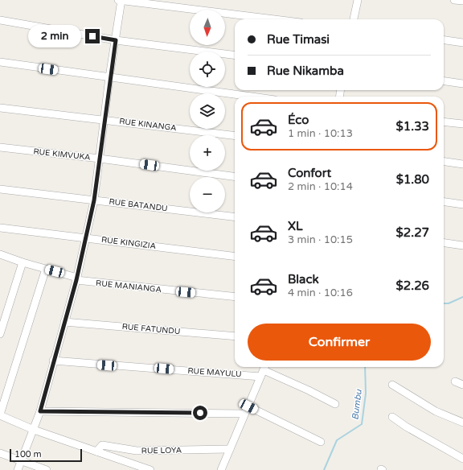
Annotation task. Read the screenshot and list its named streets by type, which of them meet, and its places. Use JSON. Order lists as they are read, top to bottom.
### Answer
{
  "streets": {
    "street": [
      "RUE KINANGA",
      "RUE KIMVUKA",
      "RUE BATANDU",
      "RUE KINGIZIA",
      "RUE MANIANGA",
      "RUE FATUNDU",
      "RUE MAYULU",
      "RUE LOYA"
    ]
  },
  "water": ["Bumbu"],
  "scale_bar": "100 m",
  "north": "bottom",
  "page": {
    "map_buttons": ["+", "−"],
    "banner": ["Rue Timasi", "Rue Nikamba"],
    "bubble": "2 min",
    "list": [
      {
        "name": "Éco",
        "note": "1 min · 10:13",
        "value": "$1.33"
      },
      {
        "name": "Confort",
        "note": "2 min · 10:14",
        "value": "$1.80"
      },
      {
        "name": "XL",
        "note": "3 min · 10:15",
        "value": "$2.27"
      },
      {
        "name": "Black",
        "note": "4 min · 10:16",
        "value": "$2.26"
      }
    ],
    "buttons": "Confirmer",
    "scale": "100 m"
  }
}
